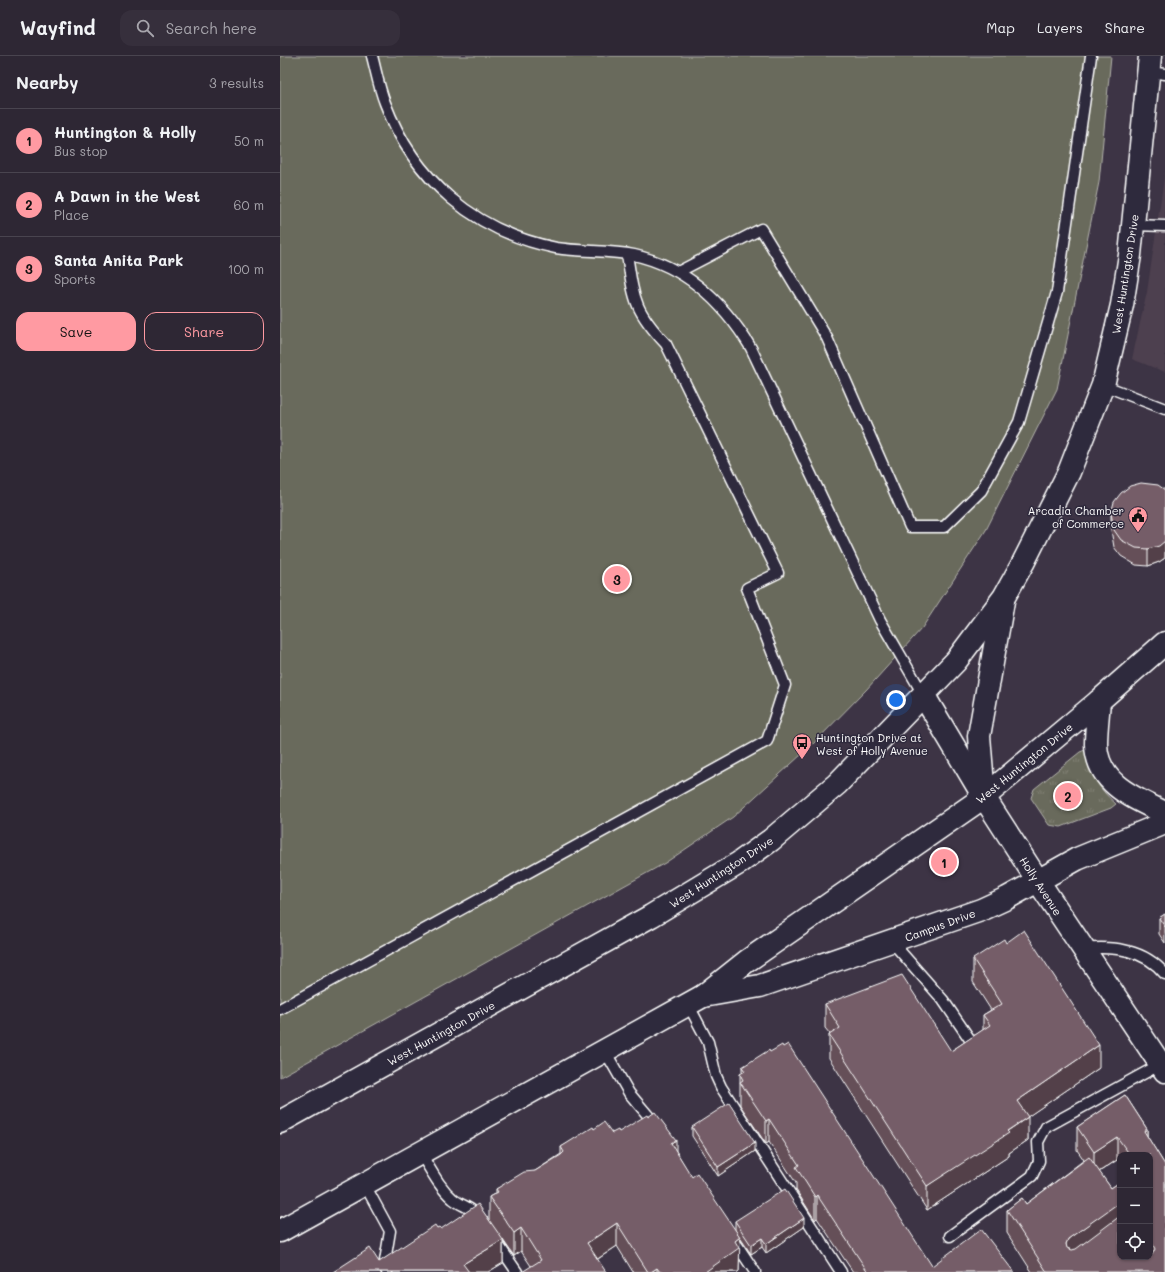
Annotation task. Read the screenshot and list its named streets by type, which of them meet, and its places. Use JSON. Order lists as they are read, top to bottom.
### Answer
{
  "streets": {
    "main road": ["West Huntington Drive", "Holly Avenue", "Campus Drive"]
  },
  "crossings": [
    ["West Huntington Drive", "Holly Avenue"],
    ["West Huntington Drive", "Campus Drive"],
    ["Holly Avenue", "Campus Drive"]
  ],
  "places": {
    "public building": ["Arcadia Chamber of Commerce"],
    "bus stop": ["Huntington Drive at West of Holly Avenue"]
  },
  "page": {
    "header": "Wayfind",
    "search": "Search here",
    "nav": ["Map", "Layers", "Share"],
    "heading": ["Nearby", "3 results"],
    "list": [
      {
        "mark": "1",
        "name": "Huntington & Holly",
        "note": "Bus stop",
        "value": "50 m"
      },
      {
        "mark": "2",
        "name": "A Dawn in the West",
        "note": "Place",
        "value": "60 m"
      },
      {
        "mark": "3",
        "name": "Santa Anita Park",
        "note": "Sports",
        "value": "100 m"
      }
    ],
    "buttons": ["Save", "Share"],
    "pins": ["3", "2", "1"],
    "map_buttons": ["+", "−"]
  }
}
